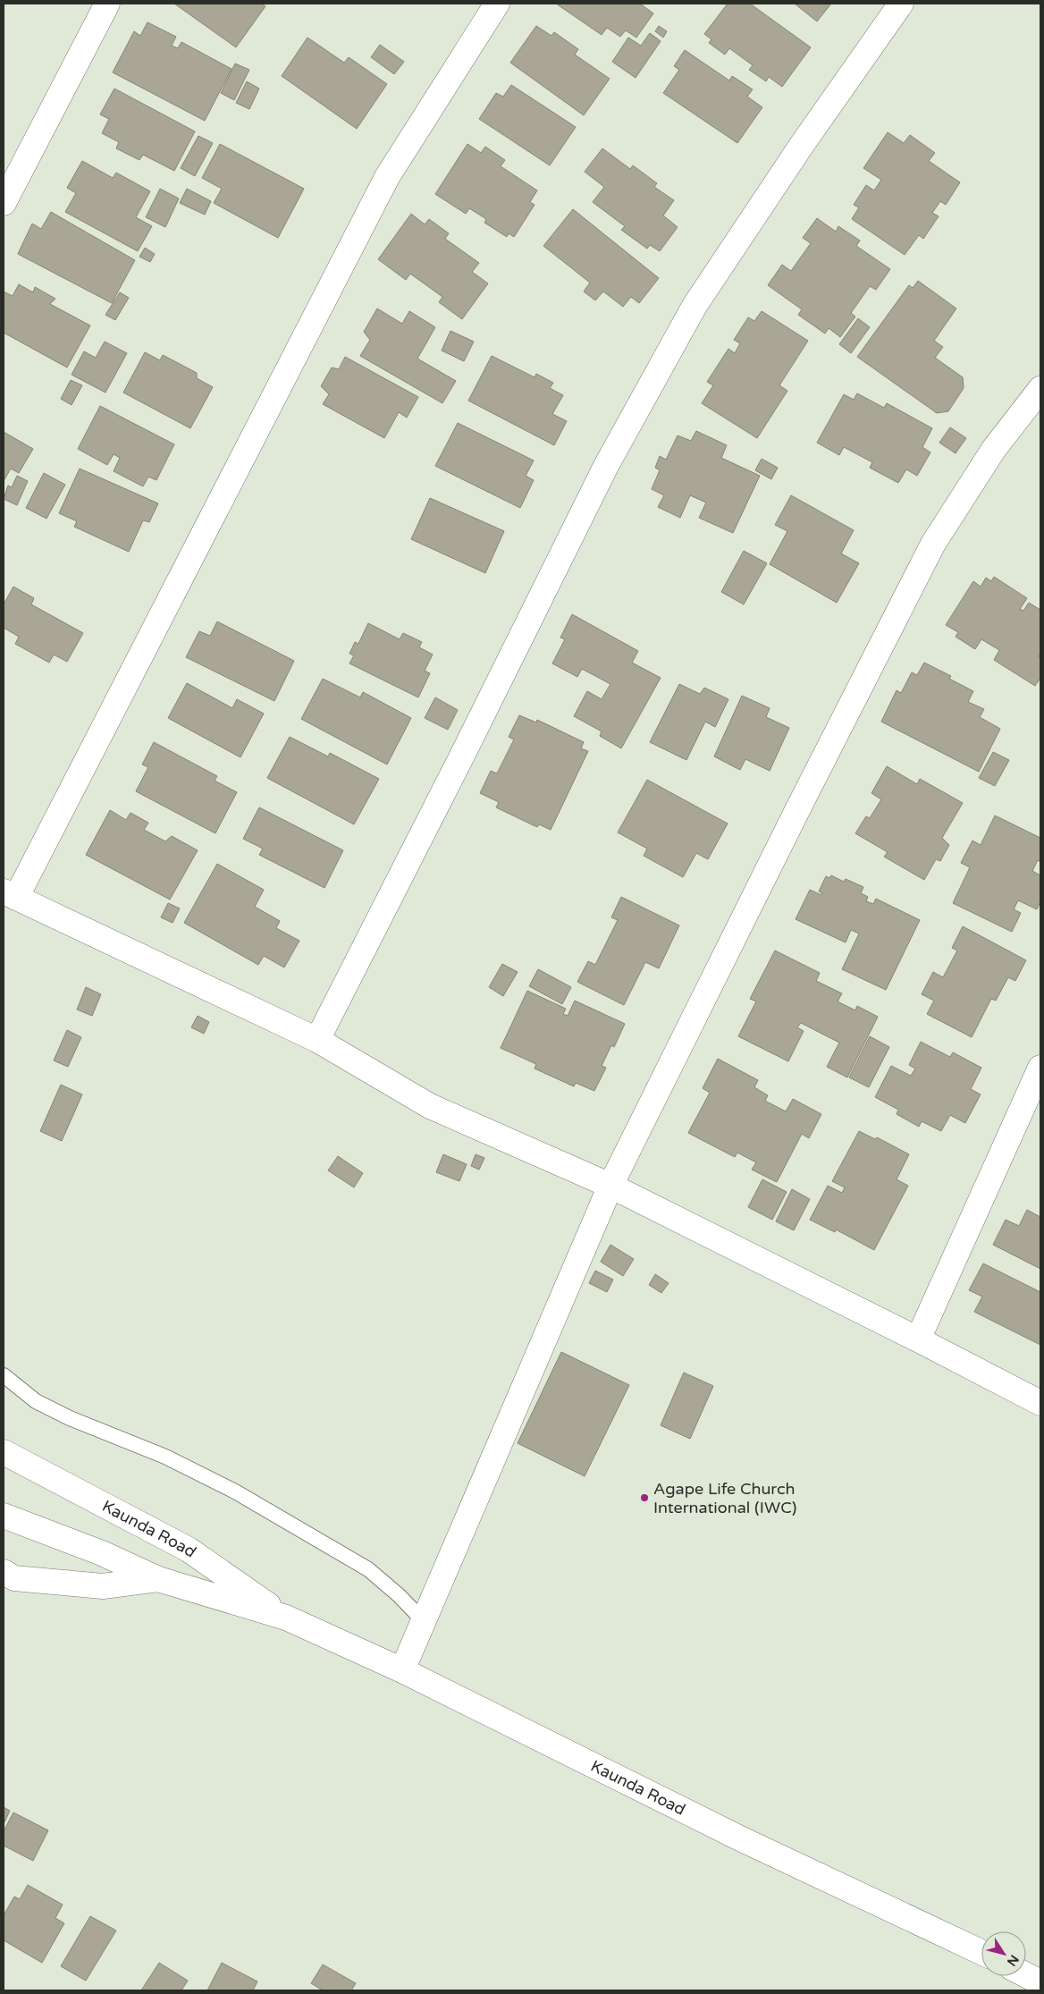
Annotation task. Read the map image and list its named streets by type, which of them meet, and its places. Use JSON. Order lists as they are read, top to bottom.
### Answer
{
  "streets": {
    "street": ["Kaunda Road"]
  },
  "places": ["Agape Life Church International (IWC)"],
  "north": "bottom right"
}
